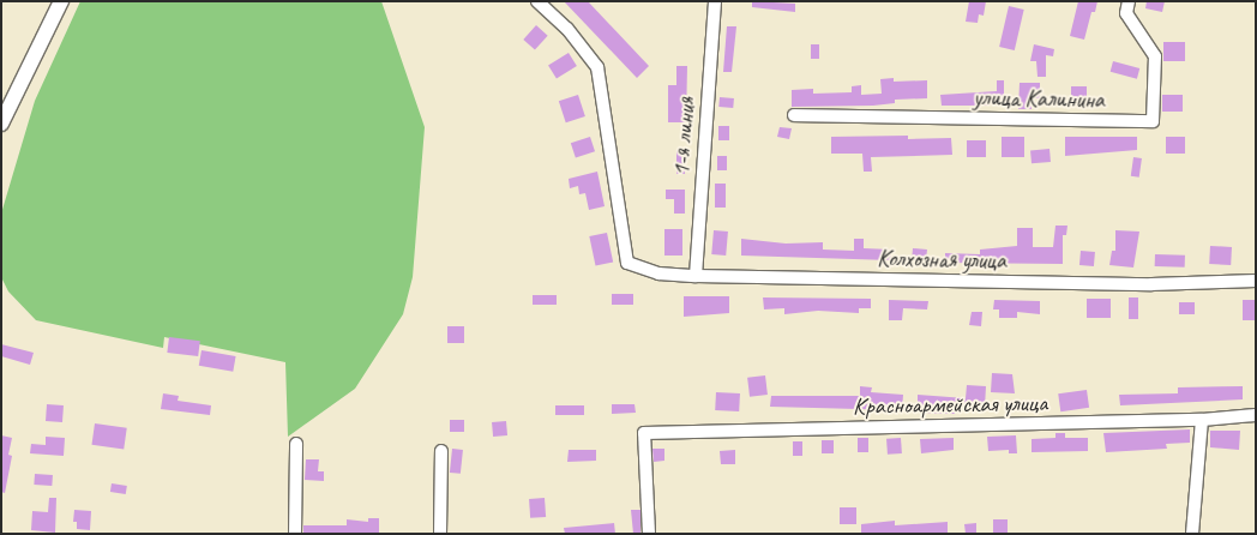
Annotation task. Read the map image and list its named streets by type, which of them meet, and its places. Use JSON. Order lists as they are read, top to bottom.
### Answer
{
  "streets": {
    "street": [
      "улица Калинина",
      "1-я линия",
      "Колхозная улица",
      "Красноармейская улица"
    ]
  },
  "crossings": [
    ["1-я линия", "Колхозная улица"]
  ]
}
